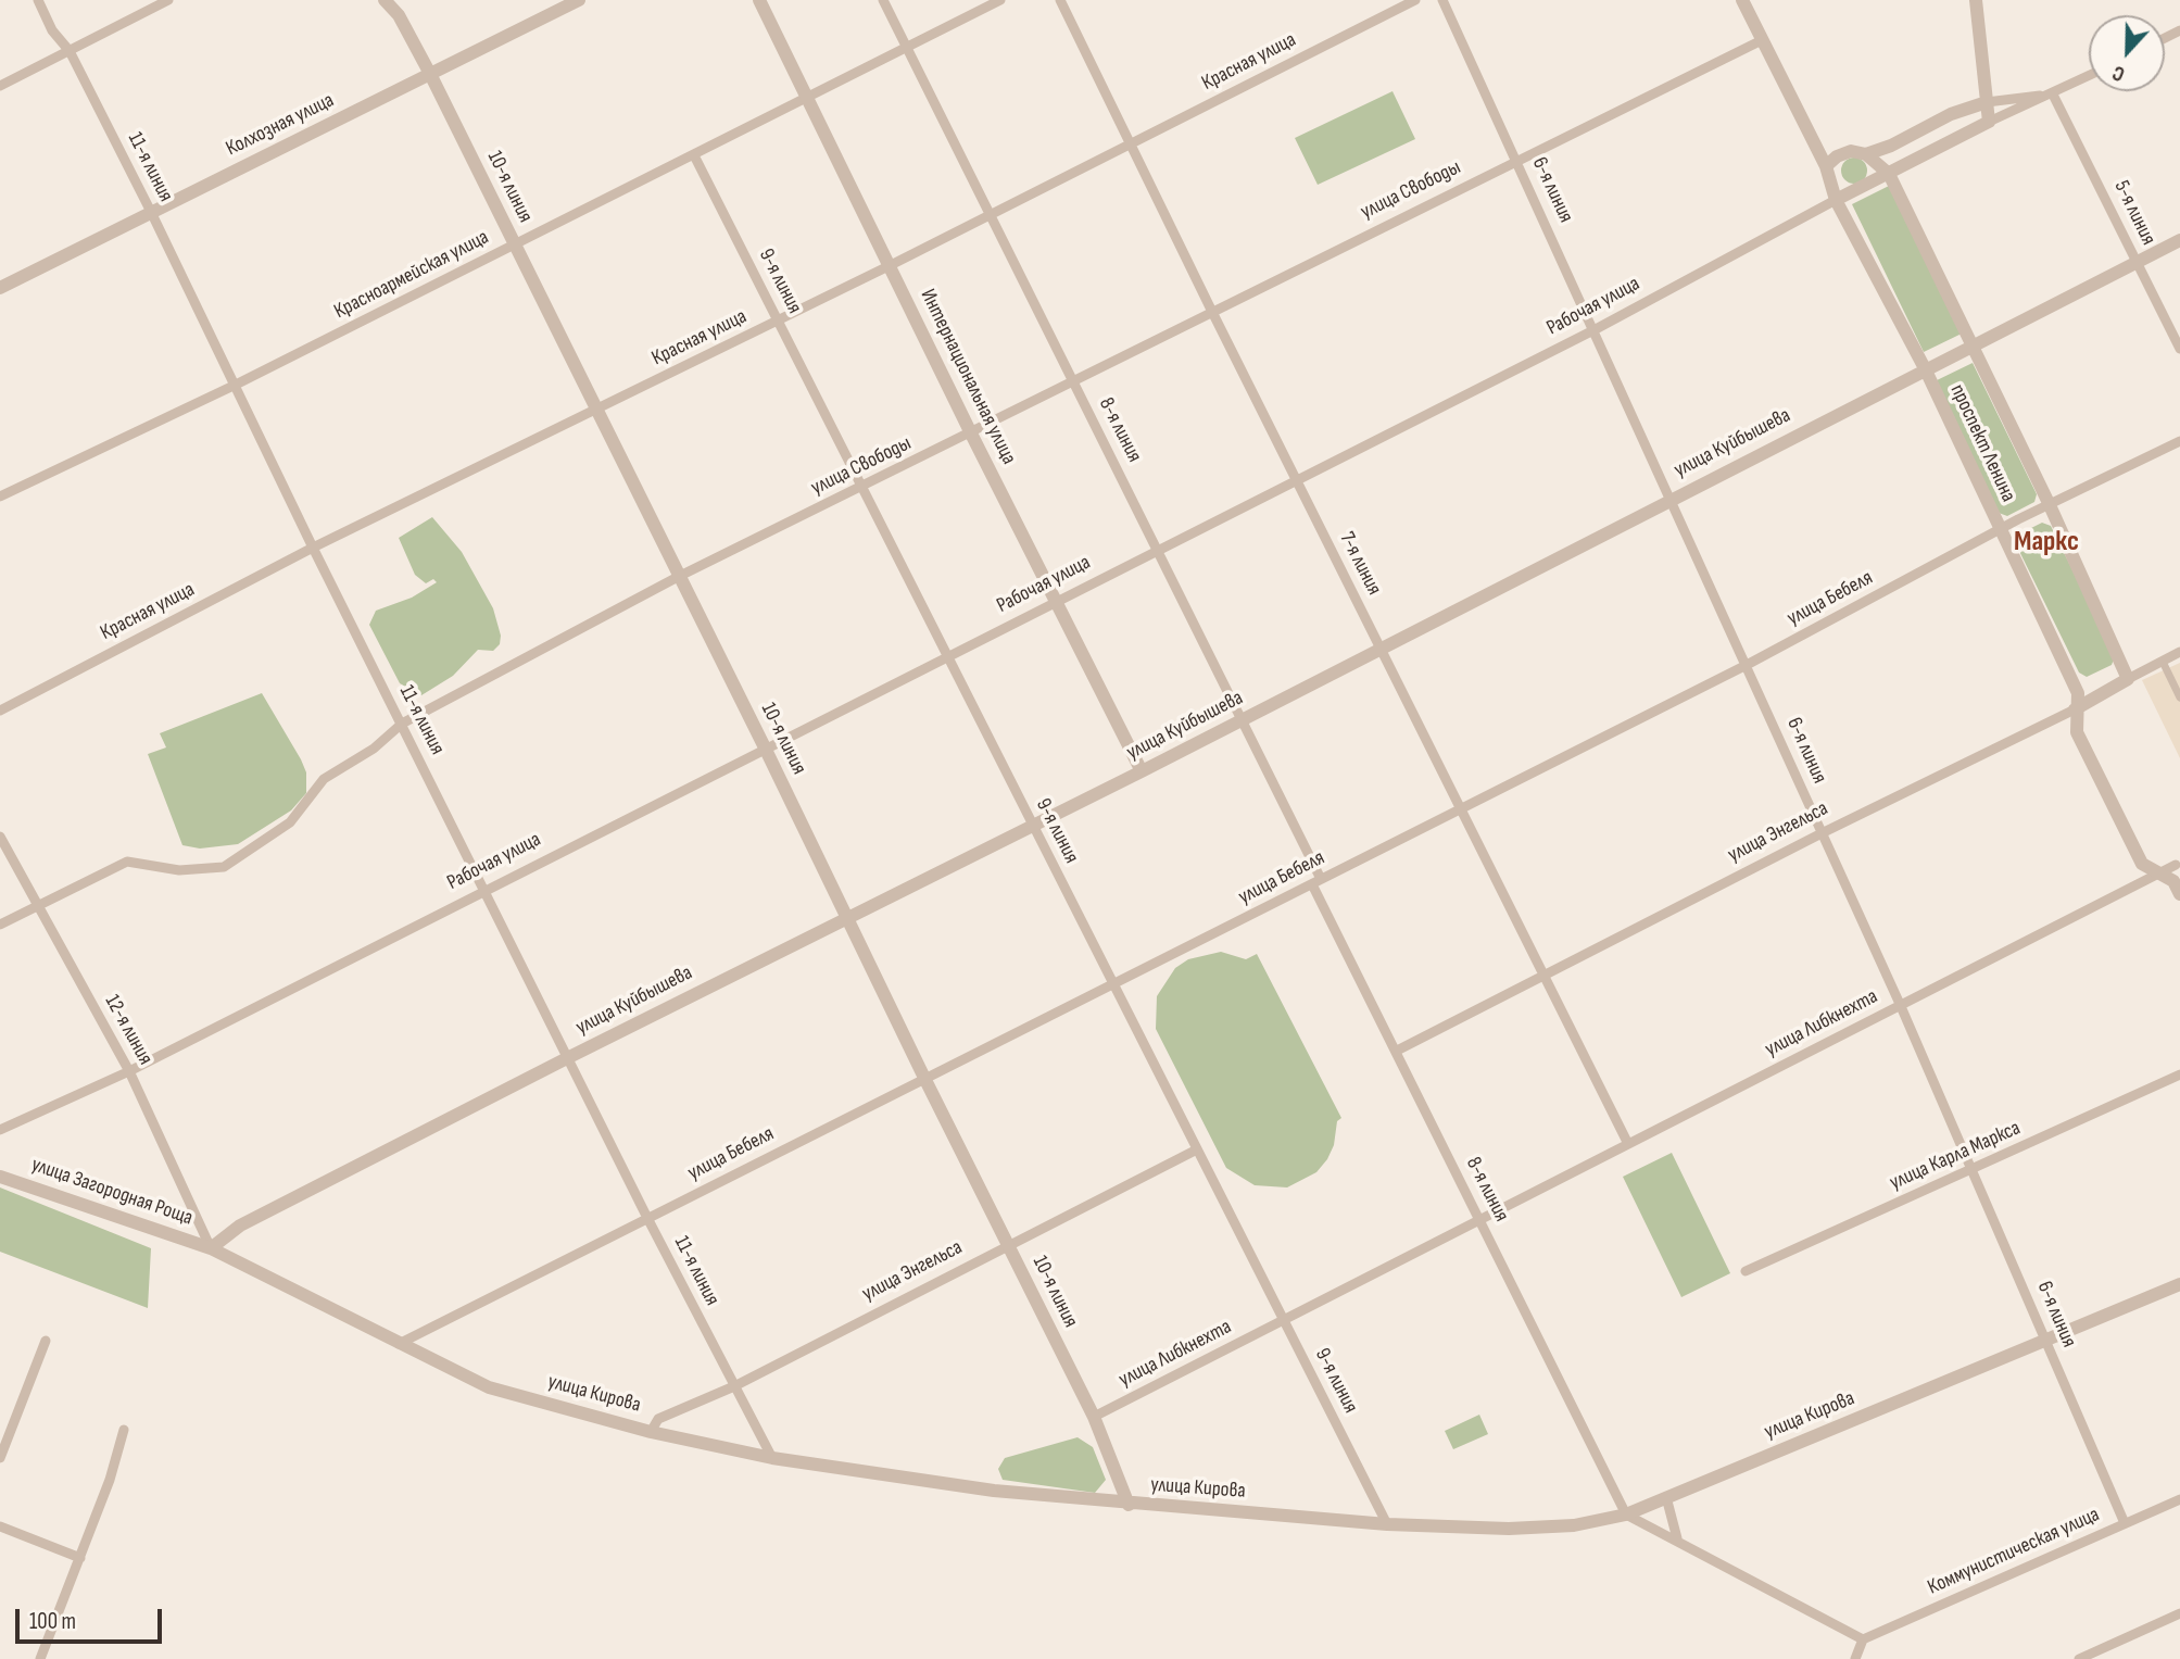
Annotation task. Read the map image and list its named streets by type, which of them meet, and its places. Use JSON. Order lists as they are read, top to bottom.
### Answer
{
  "streets": {
    "street": [
      "Красная улица",
      "Колхозная улица",
      "11-я линия",
      "10-я линия",
      "улица Свободы",
      "6-я линия",
      "5-я линия",
      "Красноармейская улица",
      "9-я линия",
      "Рабочая улица",
      "Интернациональная улица",
      "8-я линия",
      "улица Куйбышева",
      "проспект Ленина",
      "7-я линия",
      "улица Бебеля",
      "улица Энгельса",
      "улица Либкнехта",
      "12-я линия",
      "улица Карла Маркса",
      "улица Загородная Роща",
      "улица Кирова",
      "Коммунистическая улица"
    ]
  },
  "crossings": [
    ["Красная улица", "11-я линия"],
    ["Красная улица", "10-я линия"],
    ["Красная улица", "9-я линия"],
    ["Красная улица", "Интернациональная улица"],
    ["Красная улица", "8-я линия"],
    ["Красная улица", "7-я линия"],
    ["Колхозная улица", "11-я линия"],
    ["Колхозная улица", "10-я линия"],
    ["11-я линия", "улица Свободы"],
    ["11-я линия", "Красноармейская улица"],
    ["11-я линия", "Рабочая улица"],
    ["11-я линия", "улица Куйбышева"],
    ["11-я линия", "улица Бебеля"],
    ["11-я линия", "улица Энгельса"],
    ["11-я линия", "улица Кирова"],
    ["10-я линия", "улица Свободы"],
    ["10-я линия", "Красноармейская улица"],
    ["10-я линия", "Рабочая улица"],
    ["10-я линия", "улица Куйбышева"],
    ["10-я линия", "улица Бебеля"],
    ["10-я линия", "улица Энгельса"],
    ["10-я линия", "улица Либкнехта"],
    ["10-я линия", "улица Кирова"],
    ["улица Свободы", "6-я линия"],
    ["улица Свободы", "9-я линия"],
    ["улица Свободы", "Интернациональная улица"],
    ["улица Свободы", "8-я линия"],
    ["улица Свободы", "проспект Ленина"],
    ["улица Свободы", "7-я линия"],
    ["улица Свободы", "12-я линия"],
    ["6-я линия", "Рабочая улица"],
    ["6-я линия", "улица Куйбышева"],
    ["6-я линия", "улица Бебеля"],
    ["6-я линия", "улица Энгельса"],
    ["6-я линия", "улица Либкнехта"],
    ["6-я линия", "улица Карла Маркса"],
    ["6-я линия", "улица Кирова"],
    ["6-я линия", "Коммунистическая улица"],
    ["5-я линия", "Рабочая улица"],
    ["5-я линия", "улица Куйбышева"],
    ["Красноармейская улица", "9-я линия"],
    ["Красноармейская улица", "Интернациональная улица"],
    ["Красноармейская улица", "8-я линия"],
    ["9-я линия", "Рабочая улица"],
    ["9-я линия", "улица Куйбышева"],
    ["9-я линия", "улица Бебеля"],
    ["9-я линия", "улица Энгельса"],
    ["9-я линия", "улица Либкнехта"],
    ["9-я линия", "улица Кирова"],
    ["Рабочая улица", "Интернациональная улица"],
    ["Рабочая улица", "8-я линия"],
    ["Рабочая улица", "проспект Ленина"],
    ["Рабочая улица", "7-я линия"],
    ["Рабочая улица", "12-я линия"],
    ["Интернациональная улица", "улица Куйбышева"],
    ["8-я линия", "улица Куйбышева"],
    ["8-я линия", "улица Бебеля"],
    ["8-я линия", "улица Энгельса"],
    ["8-я линия", "улица Либкнехта"],
    ["8-я линия", "улица Кирова"],
    ["улица Куйбышева", "проспект Ленина"],
    ["улица Куйбышева", "7-я линия"],
    ["улица Куйбышева", "12-я линия"],
    ["улица Куйбышева", "улица Загородная Роща"],
    ["улица Куйбышева", "улица Кирова"],
    ["проспект Ленина", "улица Бебеля"],
    ["проспект Ленина", "улица Энгельса"],
    ["проспект Ленина", "улица Либкнехта"],
    ["7-я линия", "улица Бебеля"],
    ["7-я линия", "улица Энгельса"],
    ["7-я линия", "улица Либкнехта"],
    ["улица Бебеля", "улица Кирова"],
    ["улица Энгельса", "улица Кирова"],
    ["12-я линия", "улица Загородная Роща"],
    ["12-я линия", "улица Кирова"],
    ["улица Загородная Роща", "улица Кирова"]
  ],
  "districts": ["Маркс"],
  "scale_bar": "100 m",
  "north": "bottom"
}
